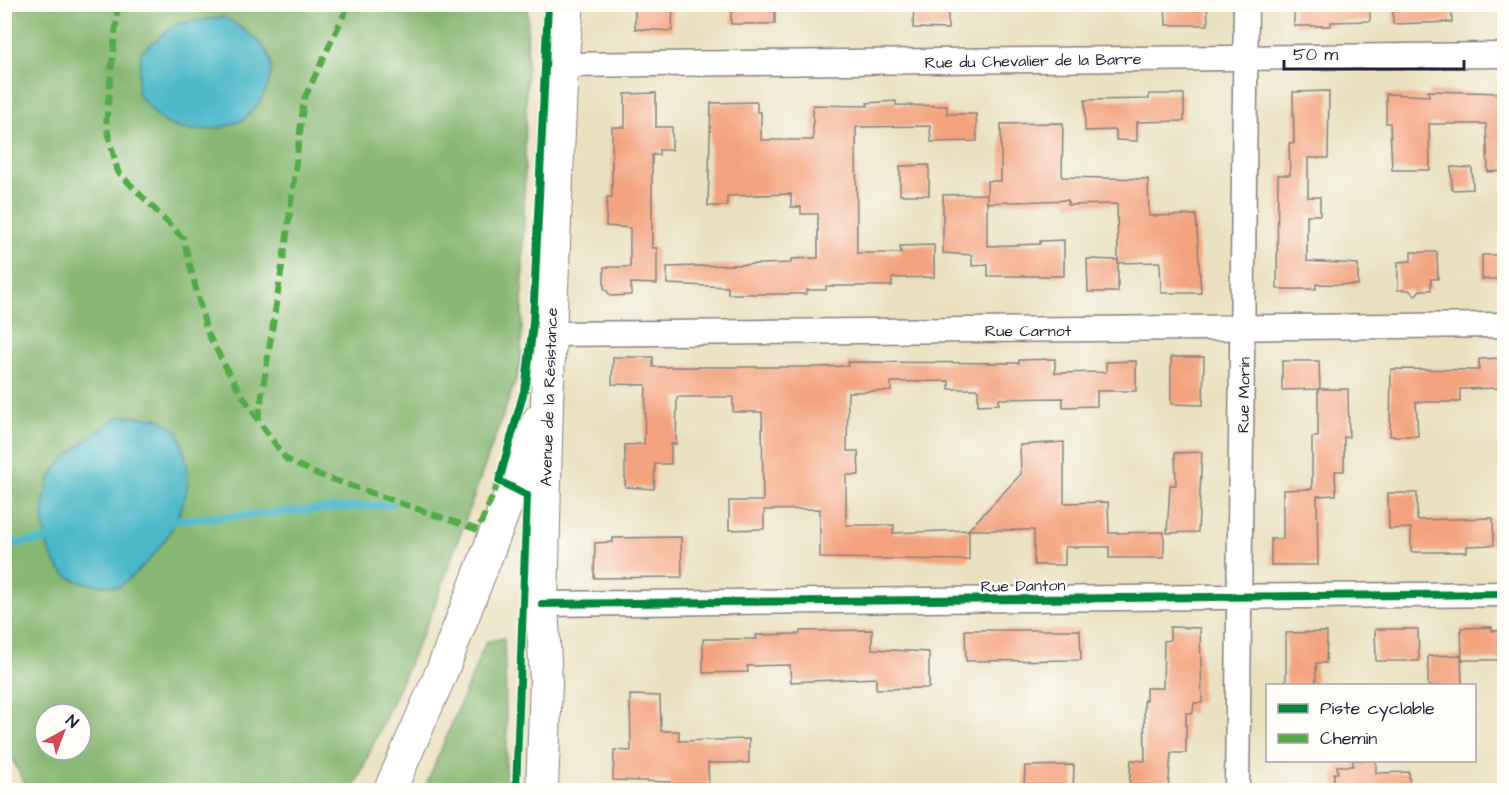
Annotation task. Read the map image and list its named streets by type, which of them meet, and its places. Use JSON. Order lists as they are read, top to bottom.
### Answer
{
  "streets": {
    "main road": ["Avenue de la Résistance"],
    "street": [
      "Rue du Chevalier de la Barre",
      "Rue Carnot",
      "Rue Morin",
      "Rue Danton"
    ]
  },
  "crossings": [
    ["Rue du Chevalier de la Barre", "Rue Morin"],
    ["Rue du Chevalier de la Barre", "Avenue de la Résistance"],
    ["Rue Carnot", "Rue Morin"],
    ["Rue Carnot", "Avenue de la Résistance"],
    ["Rue Morin", "Rue Danton"],
    ["Avenue de la Résistance", "Rue Danton"]
  ],
  "legend": ["Piste cyclable", "Chemin"],
  "scale_bar": "50 m",
  "north": "top right"
}
